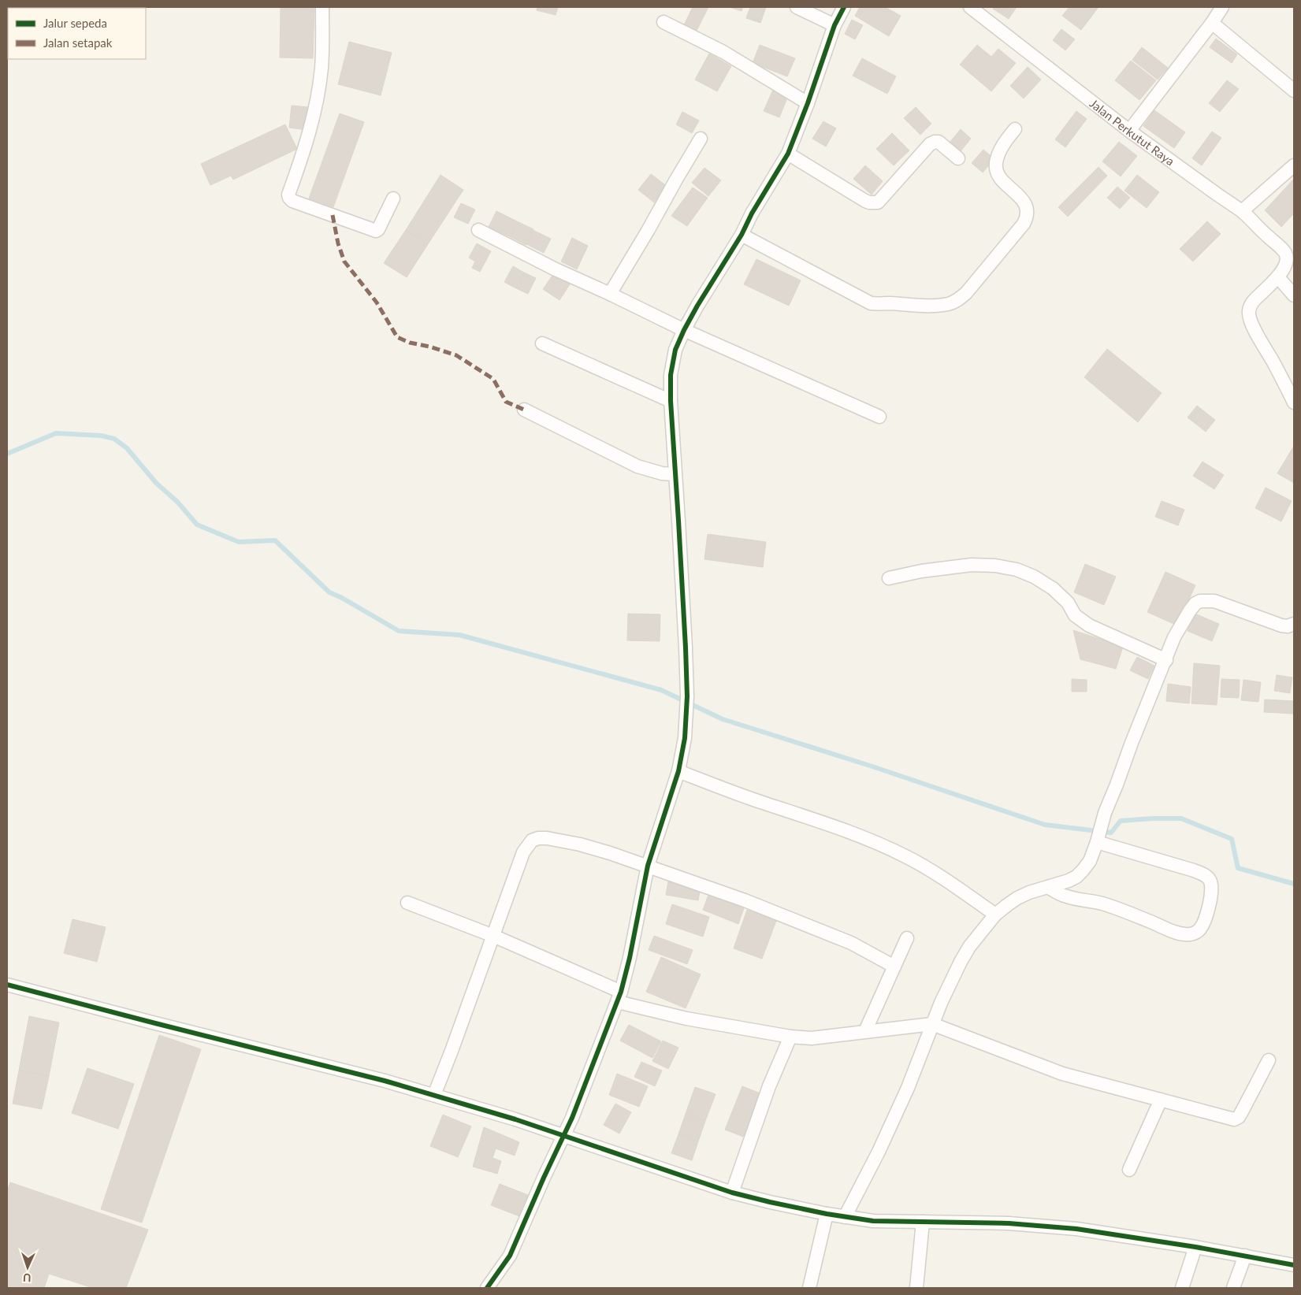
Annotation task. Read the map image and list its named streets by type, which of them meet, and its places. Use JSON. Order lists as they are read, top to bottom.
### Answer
{
  "streets": {
    "street": ["Jalan Perkutut Raya"]
  },
  "legend": ["Jalur sepeda", "Jalan setapak"],
  "north": "bottom"
}
